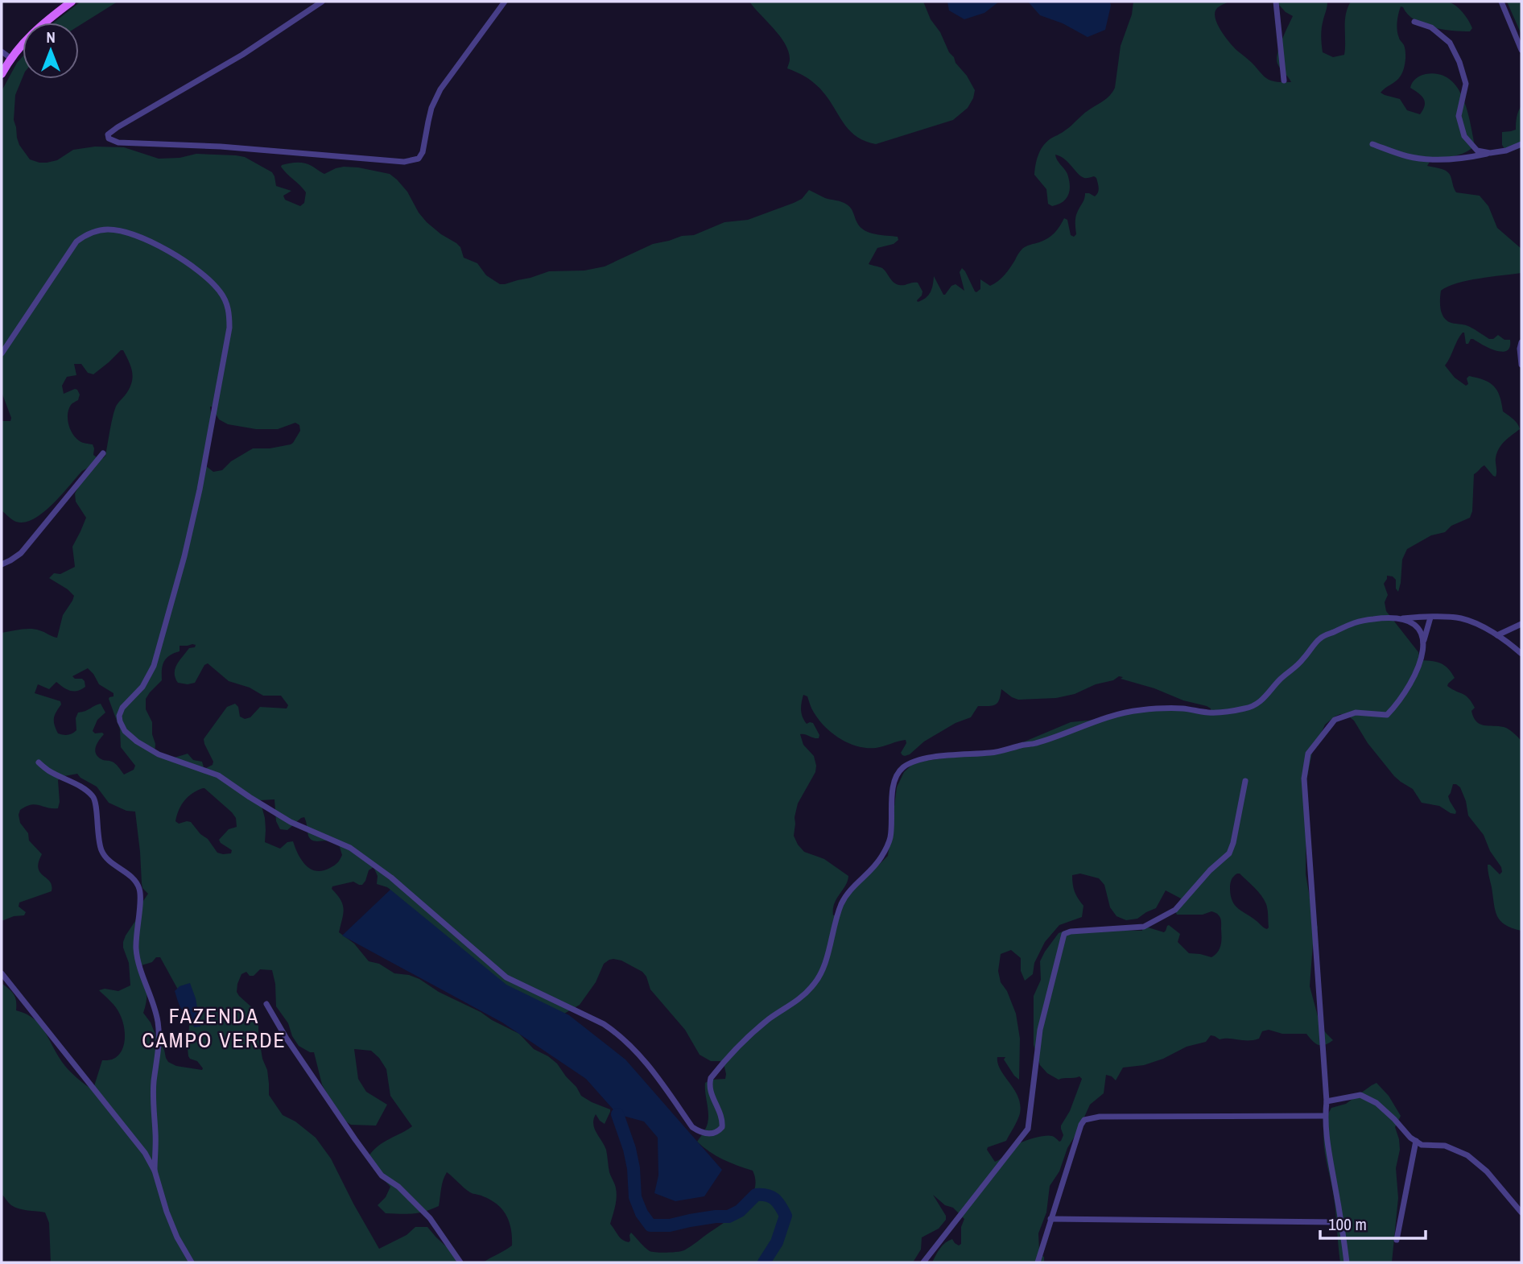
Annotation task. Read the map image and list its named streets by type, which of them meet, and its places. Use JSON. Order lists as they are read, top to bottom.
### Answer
{
  "districts": ["FAZENDA CAMPO VERDE"],
  "scale_bar": "100 m",
  "north": "top"
}
